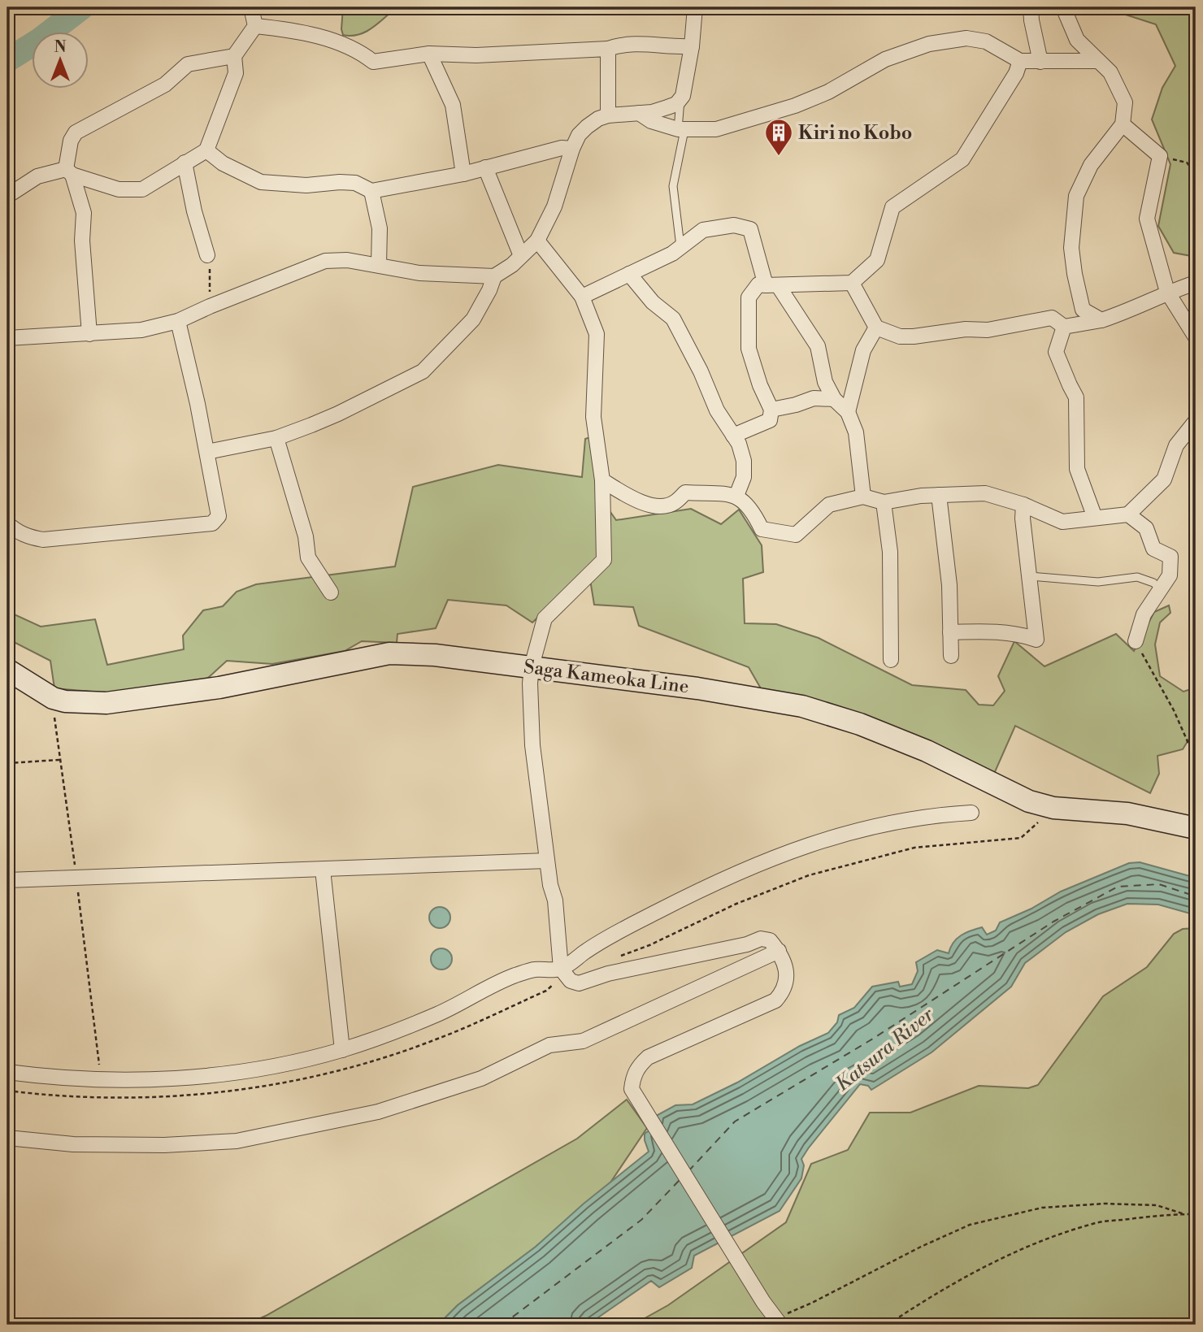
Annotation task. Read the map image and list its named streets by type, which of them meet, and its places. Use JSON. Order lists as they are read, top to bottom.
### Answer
{
  "streets": {
    "main road": ["Saga Kameoka Line"]
  },
  "water": ["Katsura River"],
  "places": {
    "building": ["Kiri no Kobo"]
  },
  "north": "top"
}
